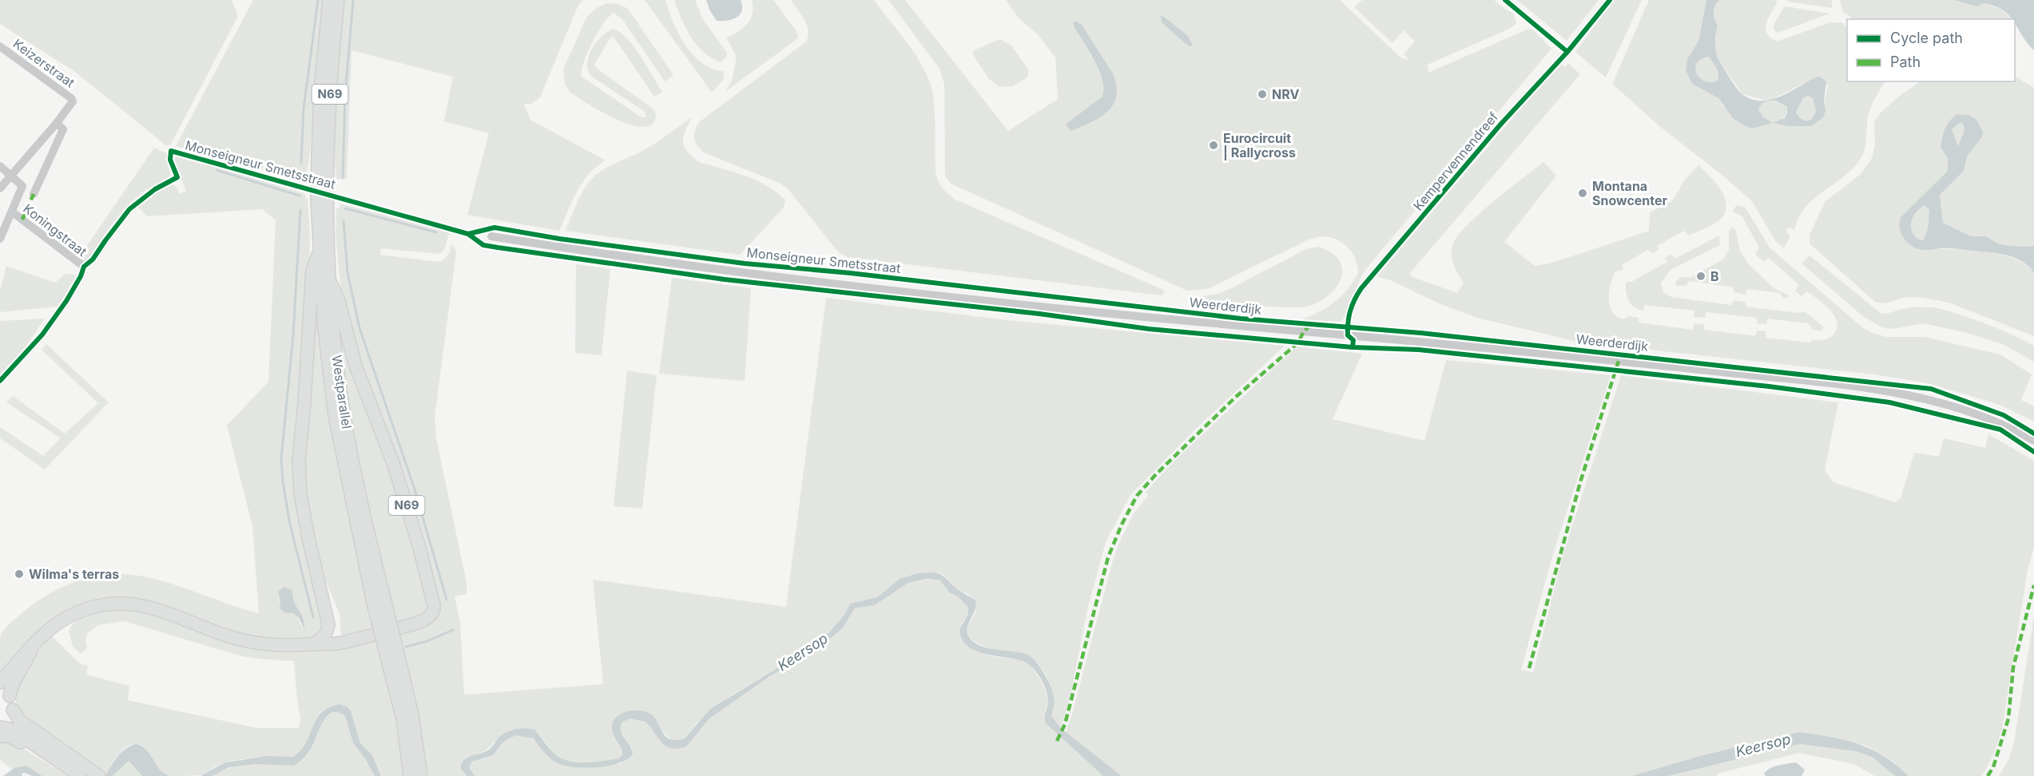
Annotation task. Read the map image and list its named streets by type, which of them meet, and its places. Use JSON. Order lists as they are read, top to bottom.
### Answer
{
  "streets": {
    "main road": ["N69", "Westparallel"],
    "street": [
      "Keizerstraat",
      "Kempervennendreef",
      "Monseigneur Smetsstraat",
      "Koningstraat",
      "Weerderdijk"
    ]
  },
  "crossings": [
    ["N69", "Westparallel"],
    ["Kempervennendreef", "Weerderdijk"],
    ["Monseigneur Smetsstraat", "Koningstraat"],
    ["Monseigneur Smetsstraat", "Weerderdijk"]
  ],
  "water": ["Keersop"],
  "places": [
    "NRV",
    "Eurocircuit | Rallycross",
    "Montana Snowcenter",
    "B",
    "Wilma's terras"
  ],
  "legend": ["Cycle path", "Path"]
}
